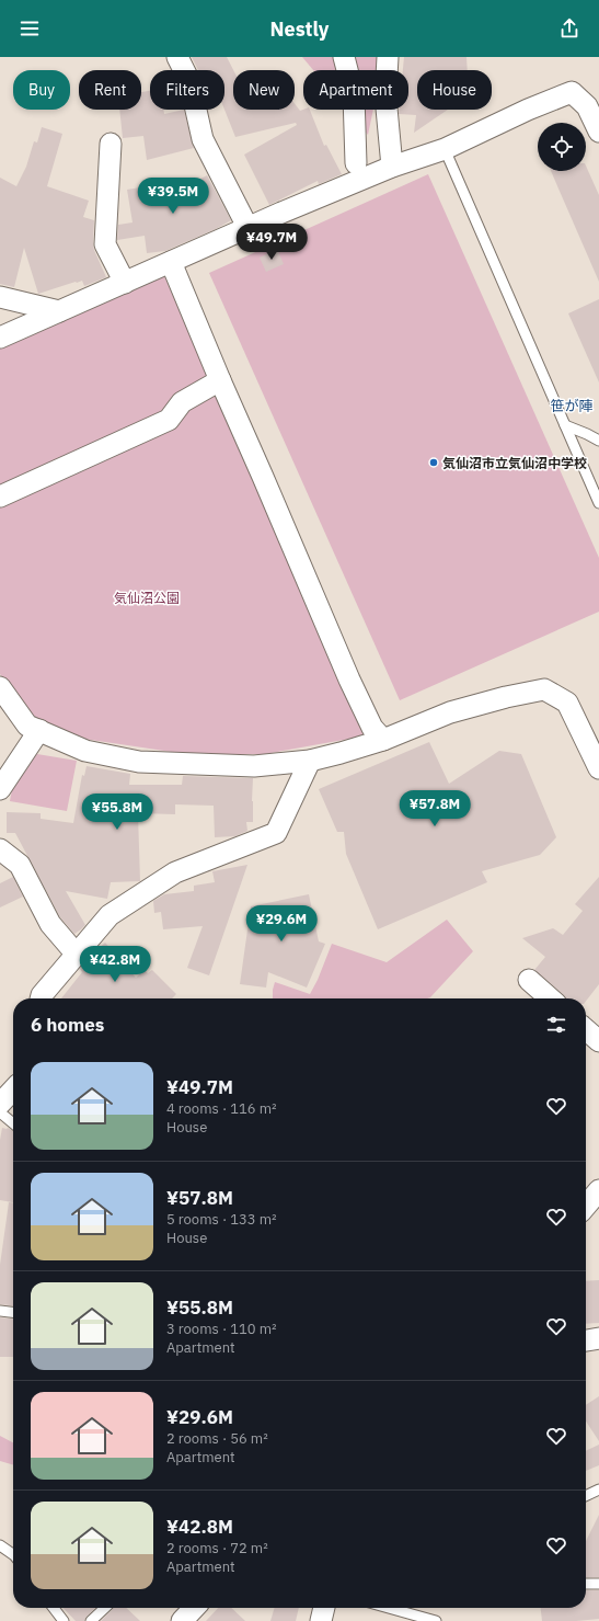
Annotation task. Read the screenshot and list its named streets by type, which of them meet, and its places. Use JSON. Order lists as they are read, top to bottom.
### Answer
{
  "districts": ["笹が陣"],
  "parks": ["気仙沼公園"],
  "places": ["気仙沼市立気仙沼中学校"],
  "page": {
    "header": "Nestly",
    "chip": [
      "Buy",
      "Rent",
      "Filters",
      "New",
      "Apartment",
      "House"
    ],
    "price": [
      "¥39.5M",
      "¥49.7M",
      "¥57.8M",
      "¥55.8M",
      "¥29.6M",
      "¥42.8M"
    ],
    "heading": "6 homes",
    "list": [
      {
        "name": "¥49.7M",
        "note": "4 rooms · 116 m² · House"
      },
      {
        "name": "¥57.8M",
        "note": "5 rooms · 133 m² · House"
      },
      {
        "name": "¥55.8M",
        "note": "3 rooms · 110 m² · Apartment"
      },
      {
        "name": "¥29.6M",
        "note": "2 rooms · 56 m² · Apartment"
      },
      {
        "name": "¥42.8M",
        "note": "2 rooms · 72 m² · Apartment"
      }
    ]
  }
}
